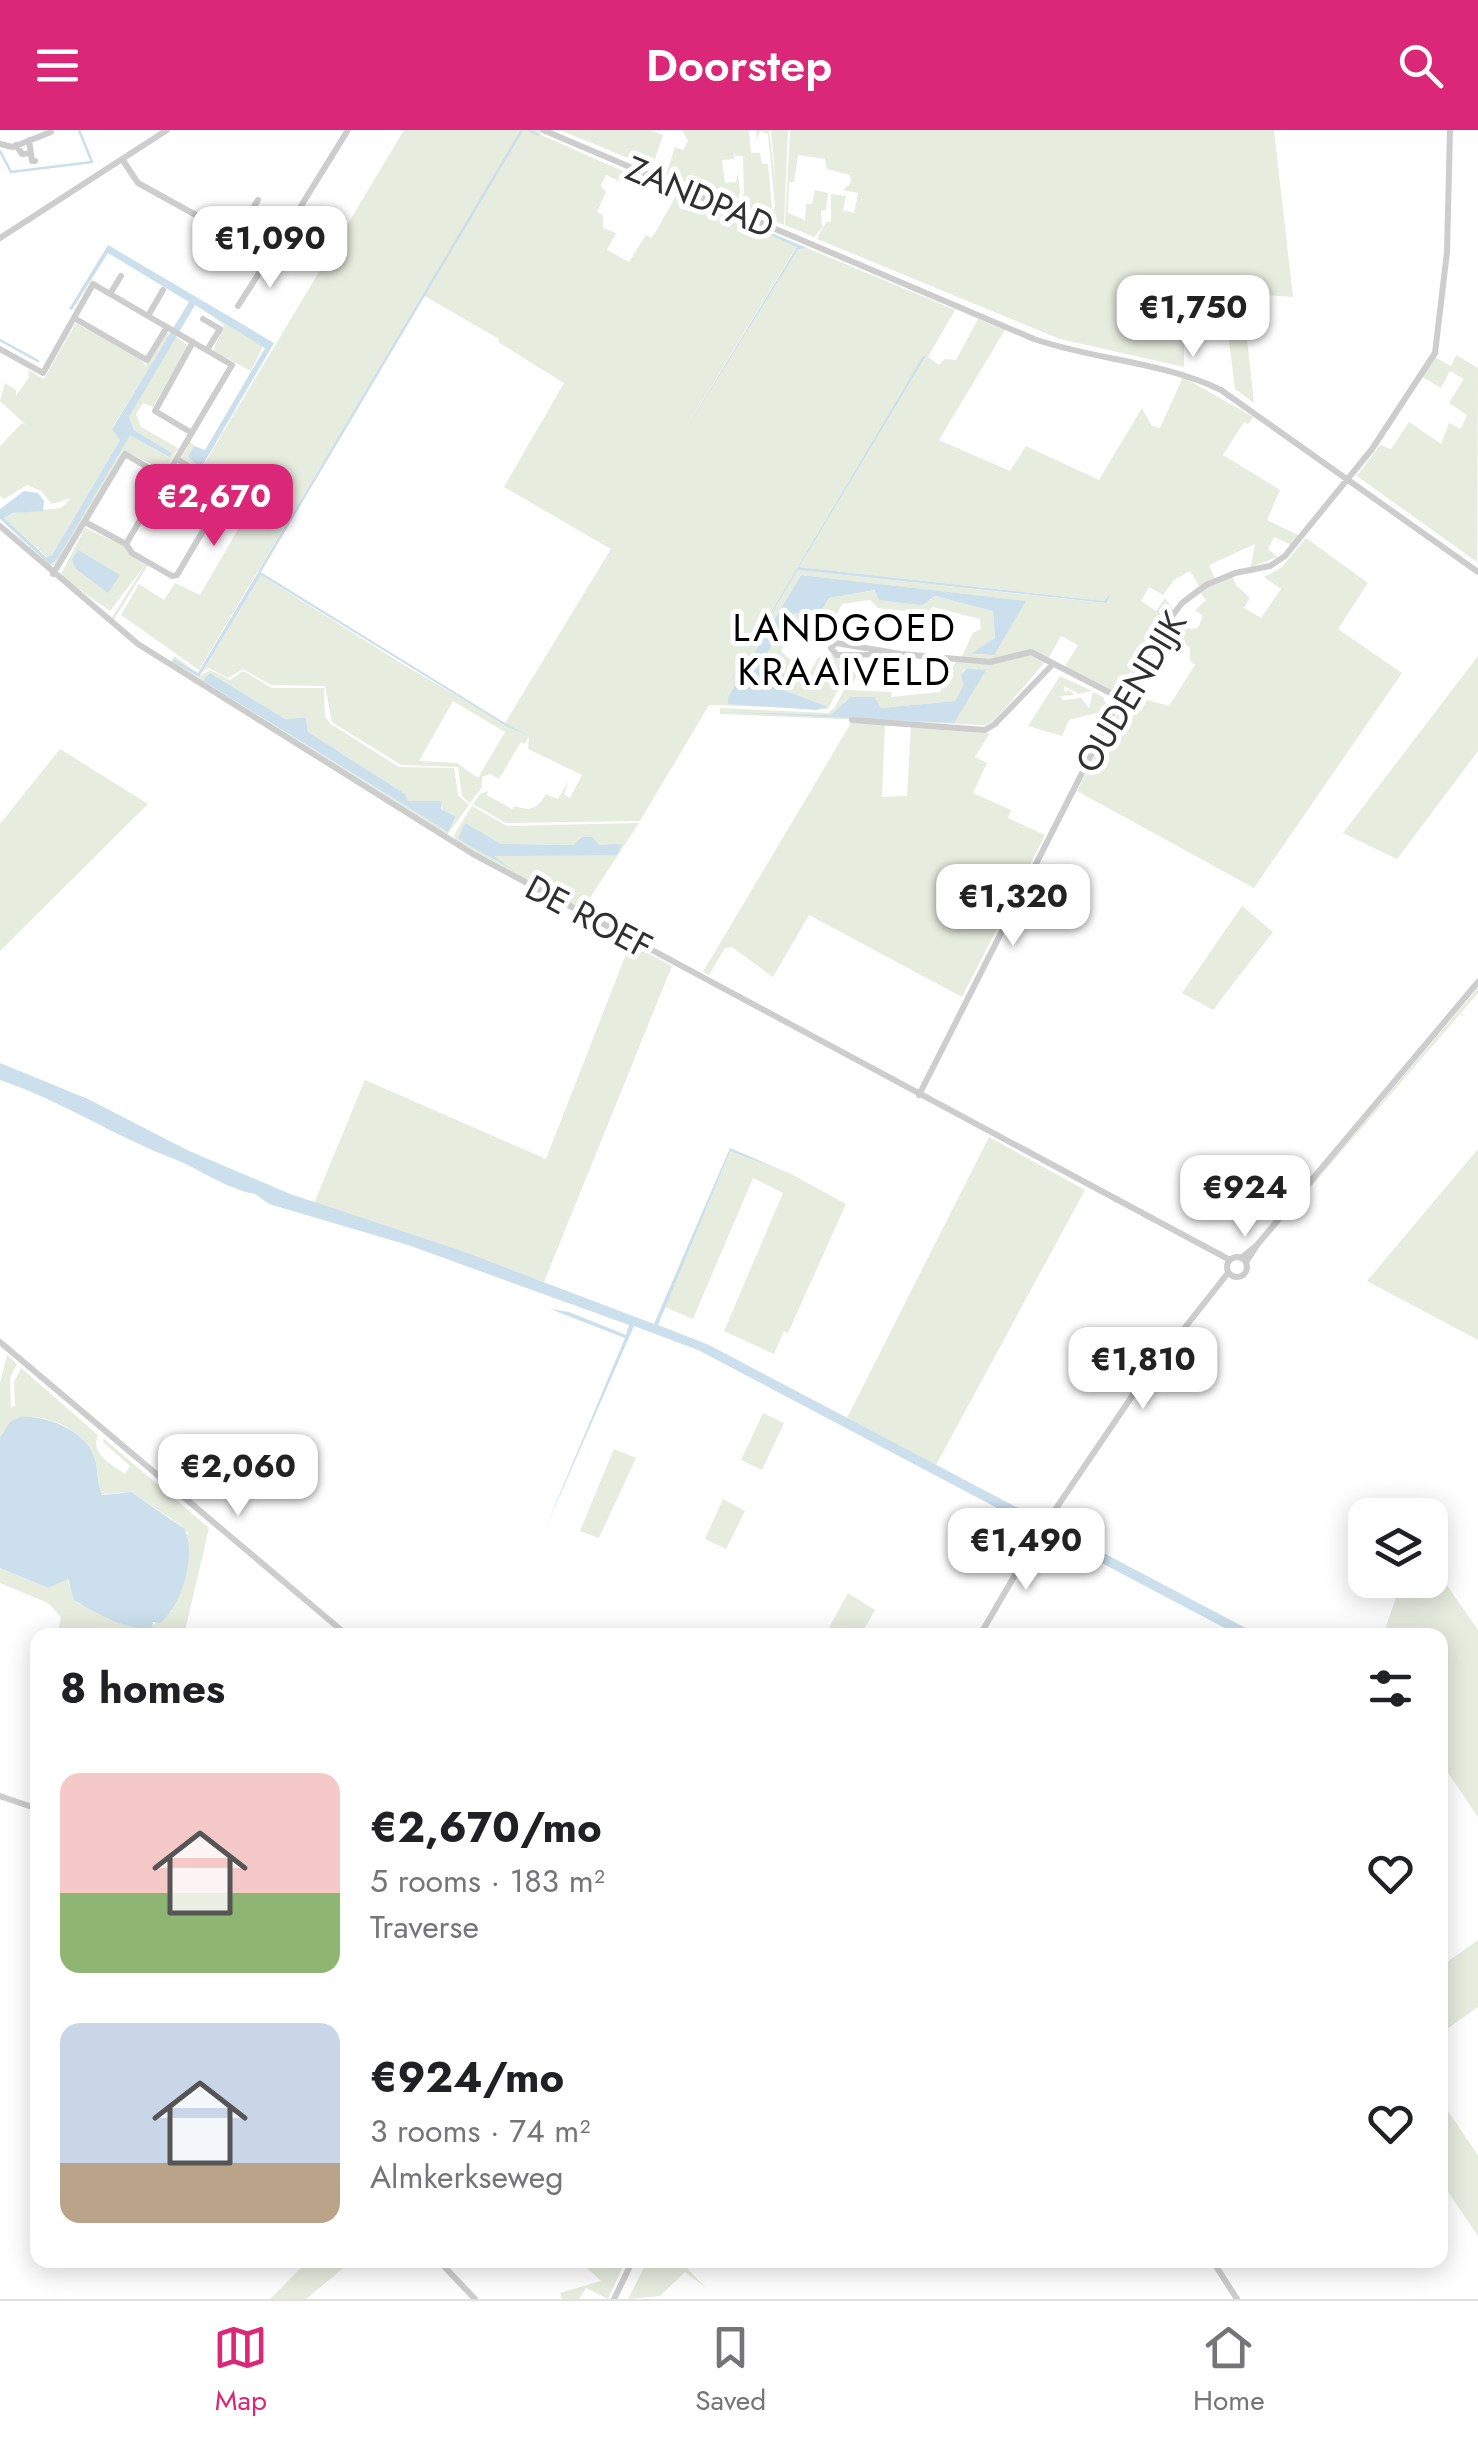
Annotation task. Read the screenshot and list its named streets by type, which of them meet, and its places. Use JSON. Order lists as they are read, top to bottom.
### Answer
{
  "streets": {
    "street": ["ZANDPAD", "OUDENDIJK", "DE ROEF"]
  },
  "crossings": [
    ["ZANDPAD", "OUDENDIJK"],
    ["OUDENDIJK", "DE ROEF"]
  ],
  "districts": ["LANDGOED KRAAIVELD"],
  "page": {
    "header": "Doorstep",
    "price": [
      "€1,090",
      "€1,750",
      "€2,670",
      "€1,320",
      "€924",
      "€1,810",
      "€2,060",
      "€1,490"
    ],
    "heading": "8 homes",
    "list": [
      {
        "name": "€2,670/mo",
        "note": "5 rooms · 183 m² · Traverse"
      },
      {
        "name": "€924/mo",
        "note": "3 rooms · 74 m² · Almkerkseweg"
      }
    ],
    "tabs": ["Map", "Saved", "Home"]
  }
}
